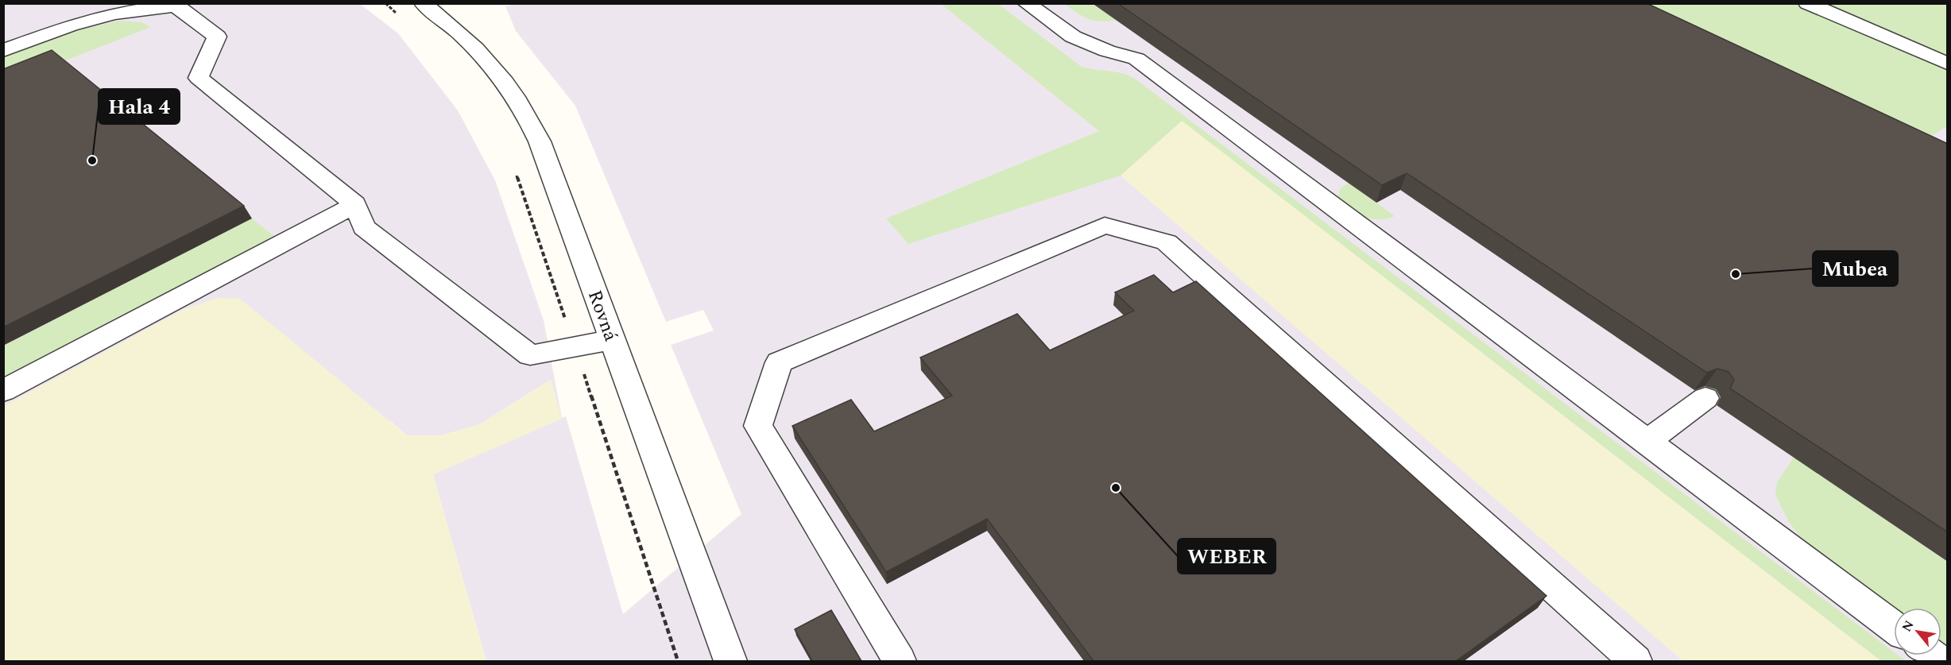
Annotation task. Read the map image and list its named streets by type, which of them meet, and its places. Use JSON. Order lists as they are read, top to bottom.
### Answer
{
  "streets": {
    "street": ["Rovná"]
  },
  "places": ["Hala 4", "Mubea", "WEBER"],
  "north": "top left"
}
